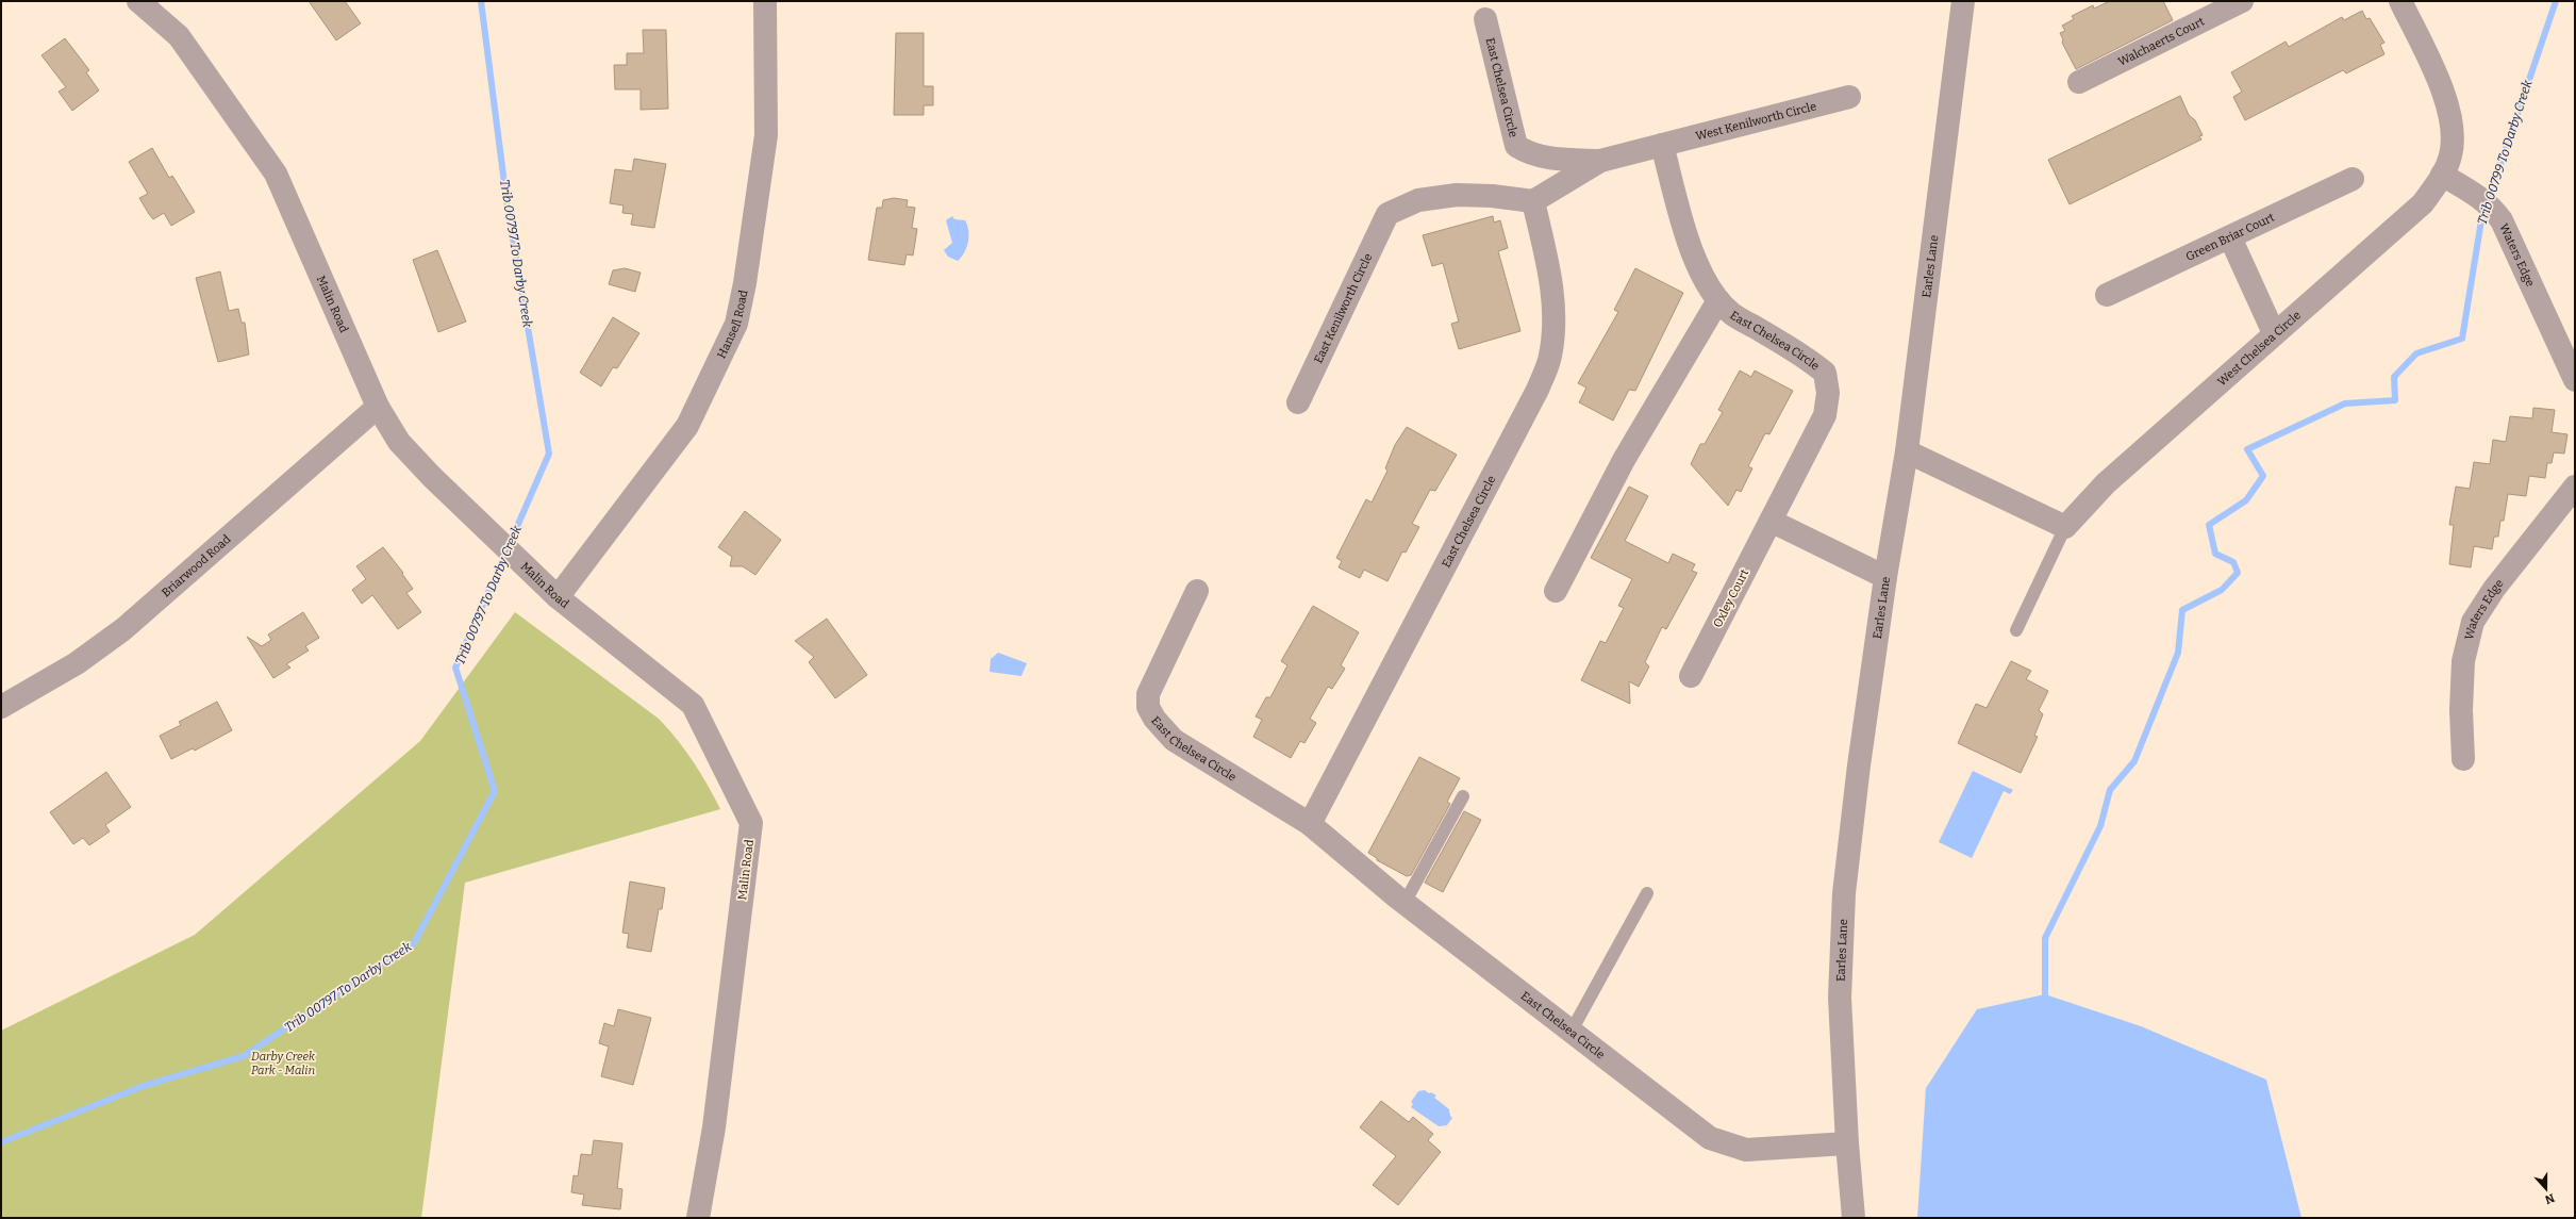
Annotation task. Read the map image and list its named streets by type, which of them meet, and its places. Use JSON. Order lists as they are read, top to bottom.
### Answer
{
  "streets": {
    "street": [
      "Walchaerts Court",
      "East Chelsea Circle",
      "West Kenilworth Circle",
      "Green Briar Court",
      "Waters Edge",
      "Earles Lane",
      "Malin Road",
      "East Kenilworth Circle",
      "Hansell Road",
      "West Chelsea Circle",
      "Briarwood Road",
      "Oxley Court"
    ]
  },
  "crossings": [
    ["East Chelsea Circle", "West Kenilworth Circle"],
    ["East Chelsea Circle", "Earles Lane"],
    ["East Chelsea Circle", "East Kenilworth Circle"],
    ["East Chelsea Circle", "Oxley Court"],
    ["Waters Edge", "West Chelsea Circle"],
    ["Malin Road", "Hansell Road"],
    ["Malin Road", "Briarwood Road"]
  ],
  "water": ["Trib 00799 To Darby Creek", "Trib 00797 To Darby Creek"],
  "parks": ["Darby Creek Park - Malin"],
  "north": "bottom"
}
